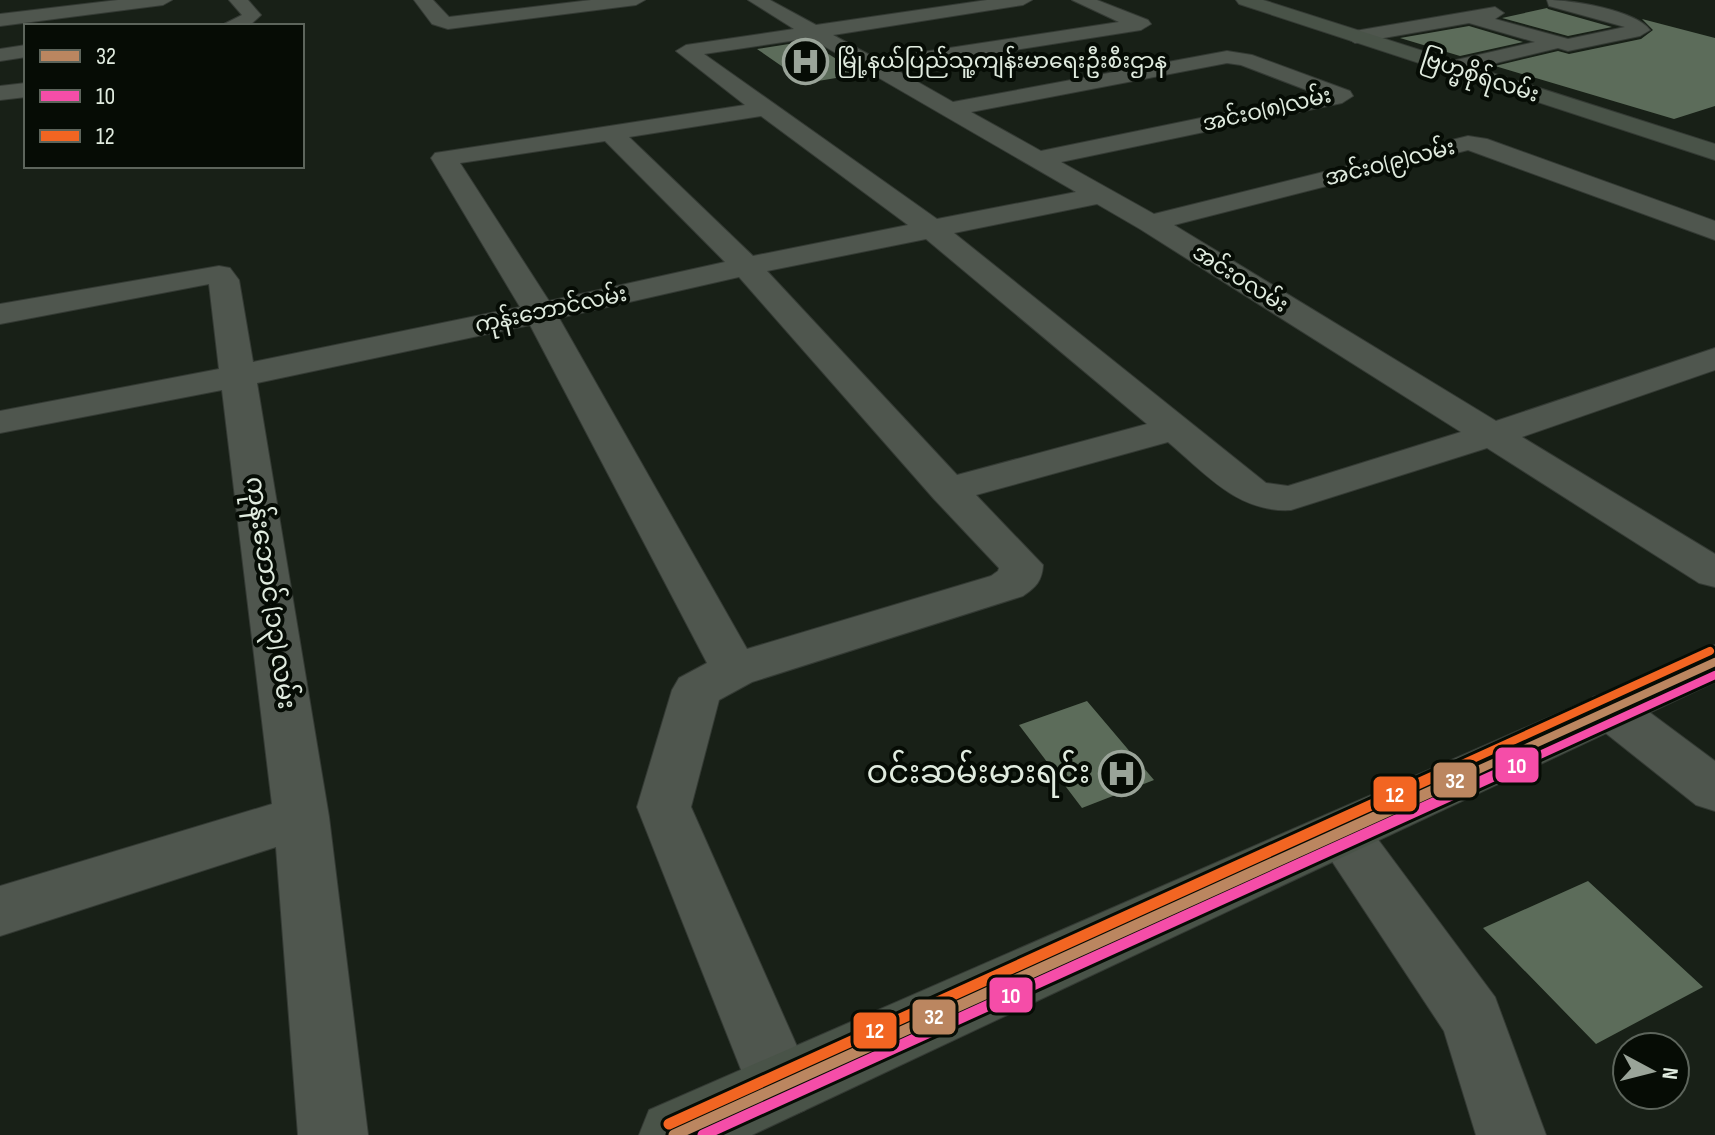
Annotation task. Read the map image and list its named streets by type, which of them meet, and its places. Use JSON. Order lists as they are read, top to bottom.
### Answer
{
  "streets": {
    "main road": ["ဗြဟ္မစိုရ်လမ်း"],
    "street": [
      "အင်းဝ(၈)လမ်း",
      "အင်းဝ(၉)လမ်း",
      "အင်းဝလမ်း",
      "ကုန်းဘောင်လမ်း",
      "ကုန်းဘောင် (၁၃) လမ်း"
    ]
  },
  "crossings": [
    ["အင်းဝ(၈)လမ်း", "အင်းဝလမ်း"],
    ["အင်းဝ(၉)လမ်း", "အင်းဝလမ်း"],
    ["အင်းဝလမ်း", "ကုန်းဘောင်လမ်း"],
    ["ကုန်းဘောင်လမ်း", "ကုန်းဘောင် (၁၃) လမ်း"]
  ],
  "places": {
    "hospital": ["မြို့နယ်ပြည်သူ့ကျန်းမာရေးဦးစီးဌာန", "ဝင်းဆမ်းမားရင်း"]
  },
  "lines": ["transit line 12", "transit line 32", "transit line 10"],
  "legend": ["32", "10", "12"],
  "north": "right"
}
